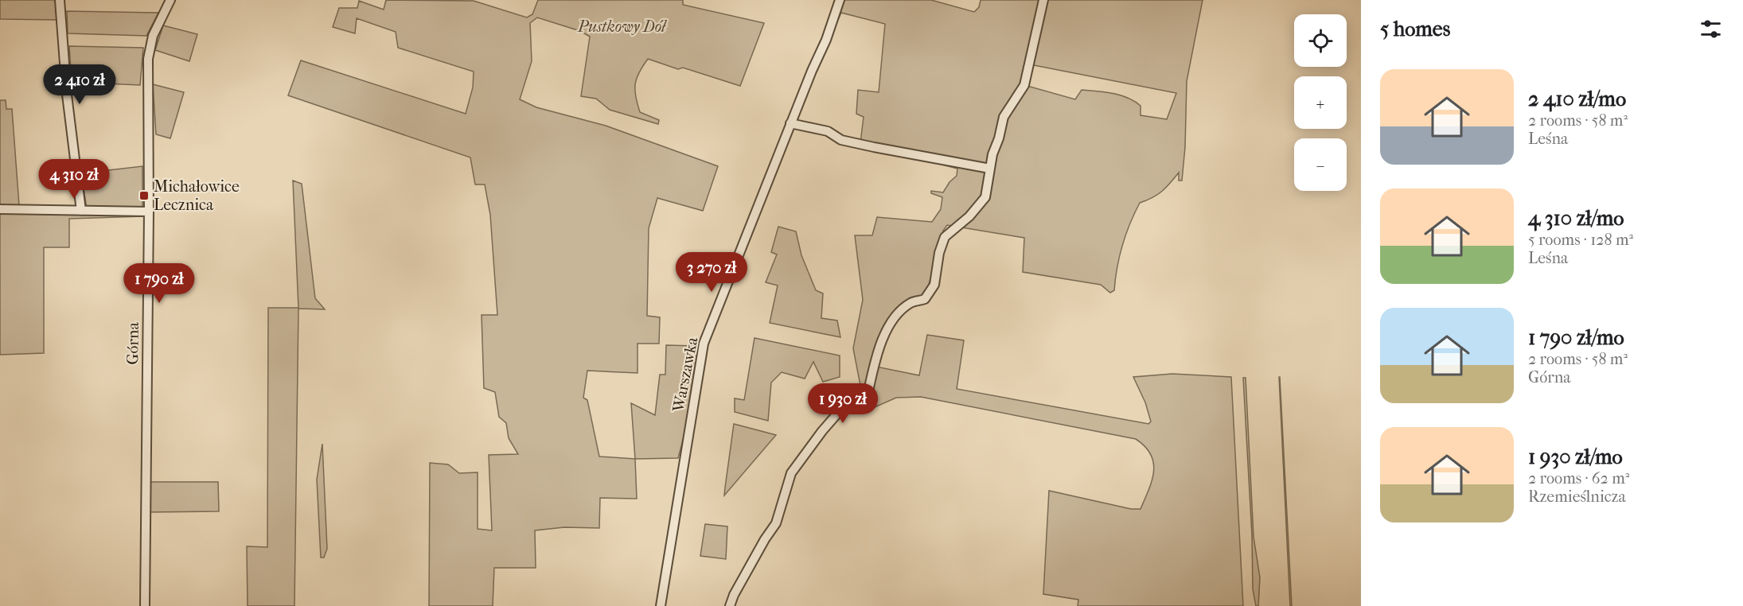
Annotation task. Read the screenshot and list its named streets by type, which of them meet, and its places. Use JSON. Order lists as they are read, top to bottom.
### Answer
{
  "streets": {
    "street": ["Górna", "Warszawka"]
  },
  "parks": ["Pustkowy Dół"],
  "places": {
    "transit": ["Michałowice Lecznica"]
  },
  "page": {
    "heading": "5 homes",
    "map_buttons": ["+", "−"],
    "list": [
      {
        "name": "2 410 zł/mo",
        "note": "2 rooms · 58 m² · Leśna"
      },
      {
        "name": "4 310 zł/mo",
        "note": "5 rooms · 128 m² · Leśna"
      },
      {
        "name": "1 790 zł/mo",
        "note": "2 rooms · 58 m² · Górna"
      },
      {
        "name": "1 930 zł/mo",
        "note": "2 rooms · 62 m² · Rzemieślnicza"
      }
    ],
    "price": [
      "2 410 zł",
      "4 310 zł",
      "3 270 zł",
      "1 790 zł",
      "1 930 zł"
    ]
  }
}
